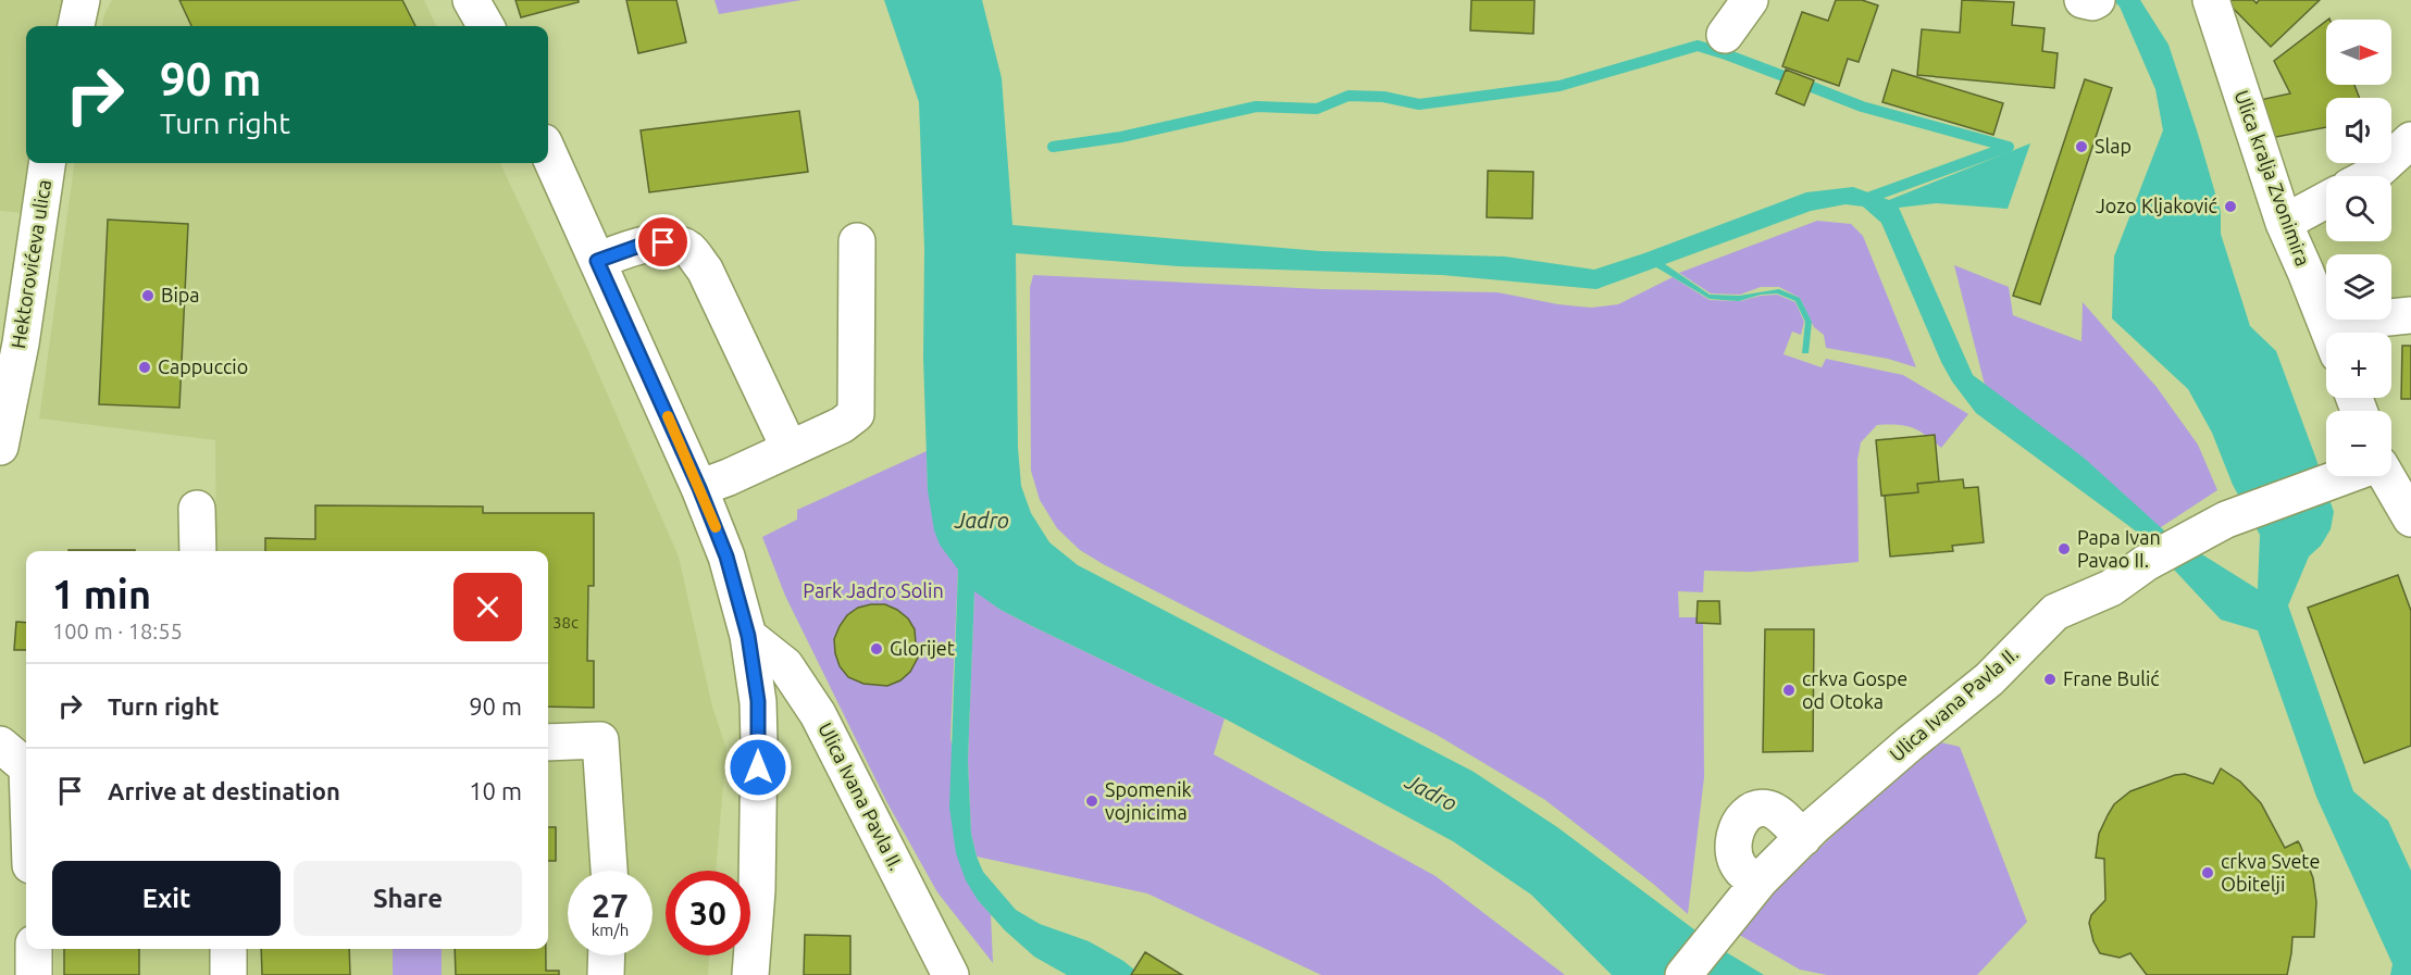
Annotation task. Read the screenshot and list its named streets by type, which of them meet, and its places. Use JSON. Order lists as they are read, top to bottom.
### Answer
{
  "streets": {
    "street": ["Ulica kralja Zvonimira", "Hektorovićeva ulica", "Ulica Ivana Pavla II."]
  },
  "water": ["Jadro"],
  "parks": ["Park Jadro Solin"],
  "places": [
    "Slap",
    "Jozo Kljaković",
    "Bipa",
    "Cappuccio",
    "Papa Ivan Pavao II.",
    "Glorijet",
    "Frane Bulić",
    "crkva Gospe od Otoka",
    "Spomenik vojnicima",
    "crkva Svete Obitelji"
  ],
  "house_numbers": ["38c"],
  "north": "right",
  "page": {
    "map_buttons": ["+", "−"],
    "turn": ["90 m", "Turn right"],
    "heading": ["1 min", "100 m · 18:55"],
    "list": [
      {
        "name": "Turn right",
        "value": "90 m"
      },
      {
        "name": "Arrive at destination",
        "value": "10 m"
      }
    ],
    "buttons": ["Exit", "Share"],
    "speed": "27 km/h",
    "limit": "30"
  }
}
